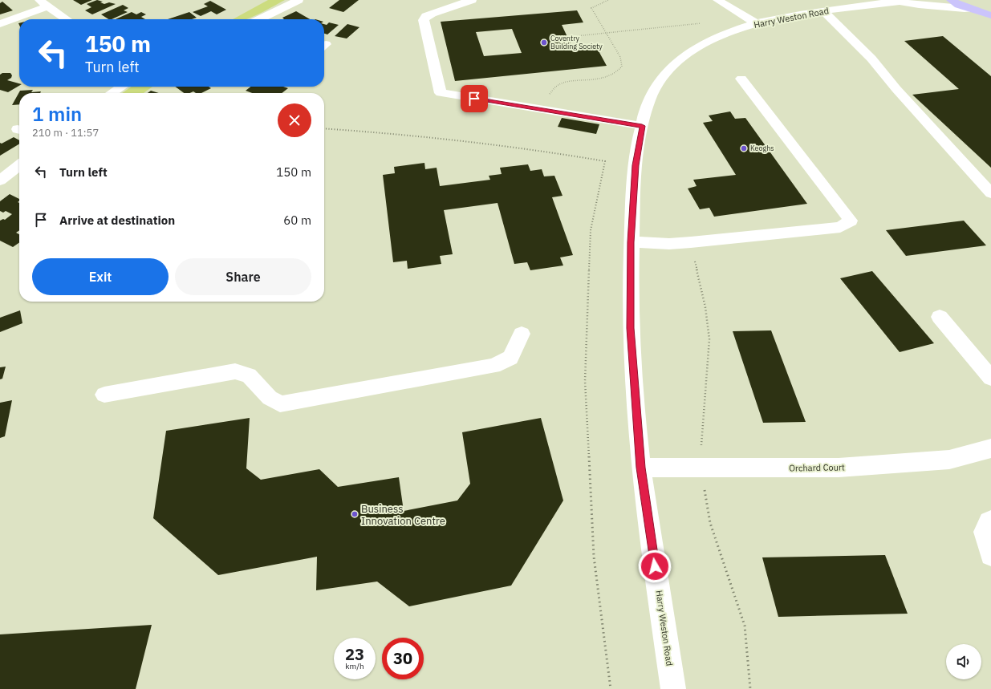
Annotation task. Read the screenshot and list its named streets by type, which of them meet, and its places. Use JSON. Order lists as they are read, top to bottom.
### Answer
{
  "streets": {
    "street": ["Harry Weston Road", "Orchard Court"]
  },
  "crossings": [
    ["Harry Weston Road", "Orchard Court"]
  ],
  "places": ["Coventry Building Society", "Keoghs", "Business Innovation Centre"],
  "page": {
    "turn": ["150 m", "Turn left"],
    "heading": ["1 min", "210 m · 11:57"],
    "list": [
      {
        "name": "Turn left",
        "value": "150 m"
      },
      {
        "name": "Arrive at destination",
        "value": "60 m"
      }
    ],
    "buttons": ["Exit", "Share"],
    "speed": "23 km/h",
    "limit": "30"
  }
}
